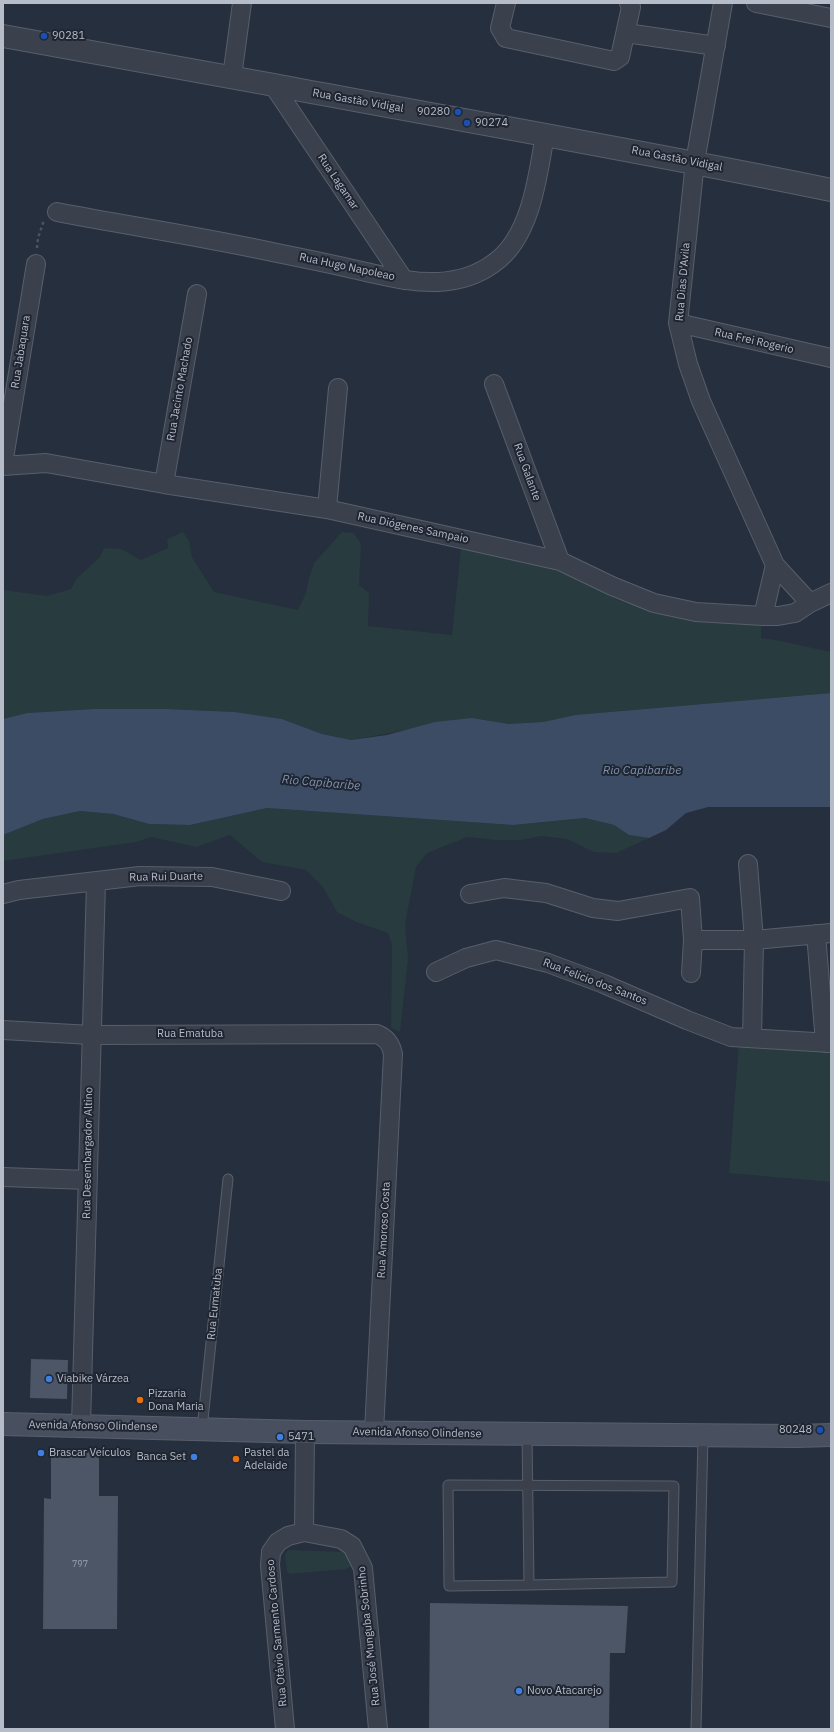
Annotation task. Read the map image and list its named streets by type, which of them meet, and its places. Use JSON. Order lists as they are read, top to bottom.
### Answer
{
  "streets": {
    "main road": ["Avenida Afonso Olindense"],
    "street": [
      "Rua Gastão Vidigal",
      "Rua Lagamar",
      "Rua Hugo Napoleao",
      "Rua Dias D'Avila",
      "Rua Frei Rogerio",
      "Rua Jabaquara",
      "Rua Jacinto Machado",
      "Rua Galante",
      "Rua Diógenes Sampaio",
      "Rua Rui Duarte",
      "Rua Felicio dos Santos",
      "Rua Ematuba",
      "Rua Desembargador Altino",
      "Rua Amoroso Costa",
      "Rua Otávio Sarmento Cardoso",
      "Rua José Munguba Sobrinho"
    ],
    "lane": ["Rua Eumatuba"]
  },
  "crossings": [
    ["Rua Gastão Vidigal", "Rua Lagamar"],
    ["Rua Gastão Vidigal", "Rua Hugo Napoleao"],
    ["Rua Gastão Vidigal", "Rua Dias D'Avila"],
    ["Rua Lagamar", "Rua Hugo Napoleao"],
    ["Rua Dias D'Avila", "Rua Frei Rogerio"],
    ["Rua Dias D'Avila", "Rua Diógenes Sampaio"],
    ["Rua Jabaquara", "Rua Diógenes Sampaio"],
    ["Rua Jacinto Machado", "Rua Diógenes Sampaio"],
    ["Rua Galante", "Rua Diógenes Sampaio"],
    ["Rua Rui Duarte", "Rua Desembargador Altino"],
    ["Rua Ematuba", "Rua Desembargador Altino"],
    ["Rua Ematuba", "Rua Amoroso Costa"],
    ["Rua Desembargador Altino", "Avenida Afonso Olindense"],
    ["Rua Amoroso Costa", "Avenida Afonso Olindense"],
    ["Rua Eumatuba", "Avenida Afonso Olindense"],
    ["Rua Otávio Sarmento Cardoso", "Rua José Munguba Sobrinho"]
  ],
  "water": ["Rio Capibaribe"],
  "places": [
    "90281",
    "90280",
    "90274",
    "Viabike Várzea",
    "Pizzaria Dona Maria",
    "80248",
    "5471",
    "Brascar Veículos",
    "Banca Set",
    "Pastel da Adelaide",
    "Novo Atacarejo"
  ],
  "house_numbers": ["797"]
}
